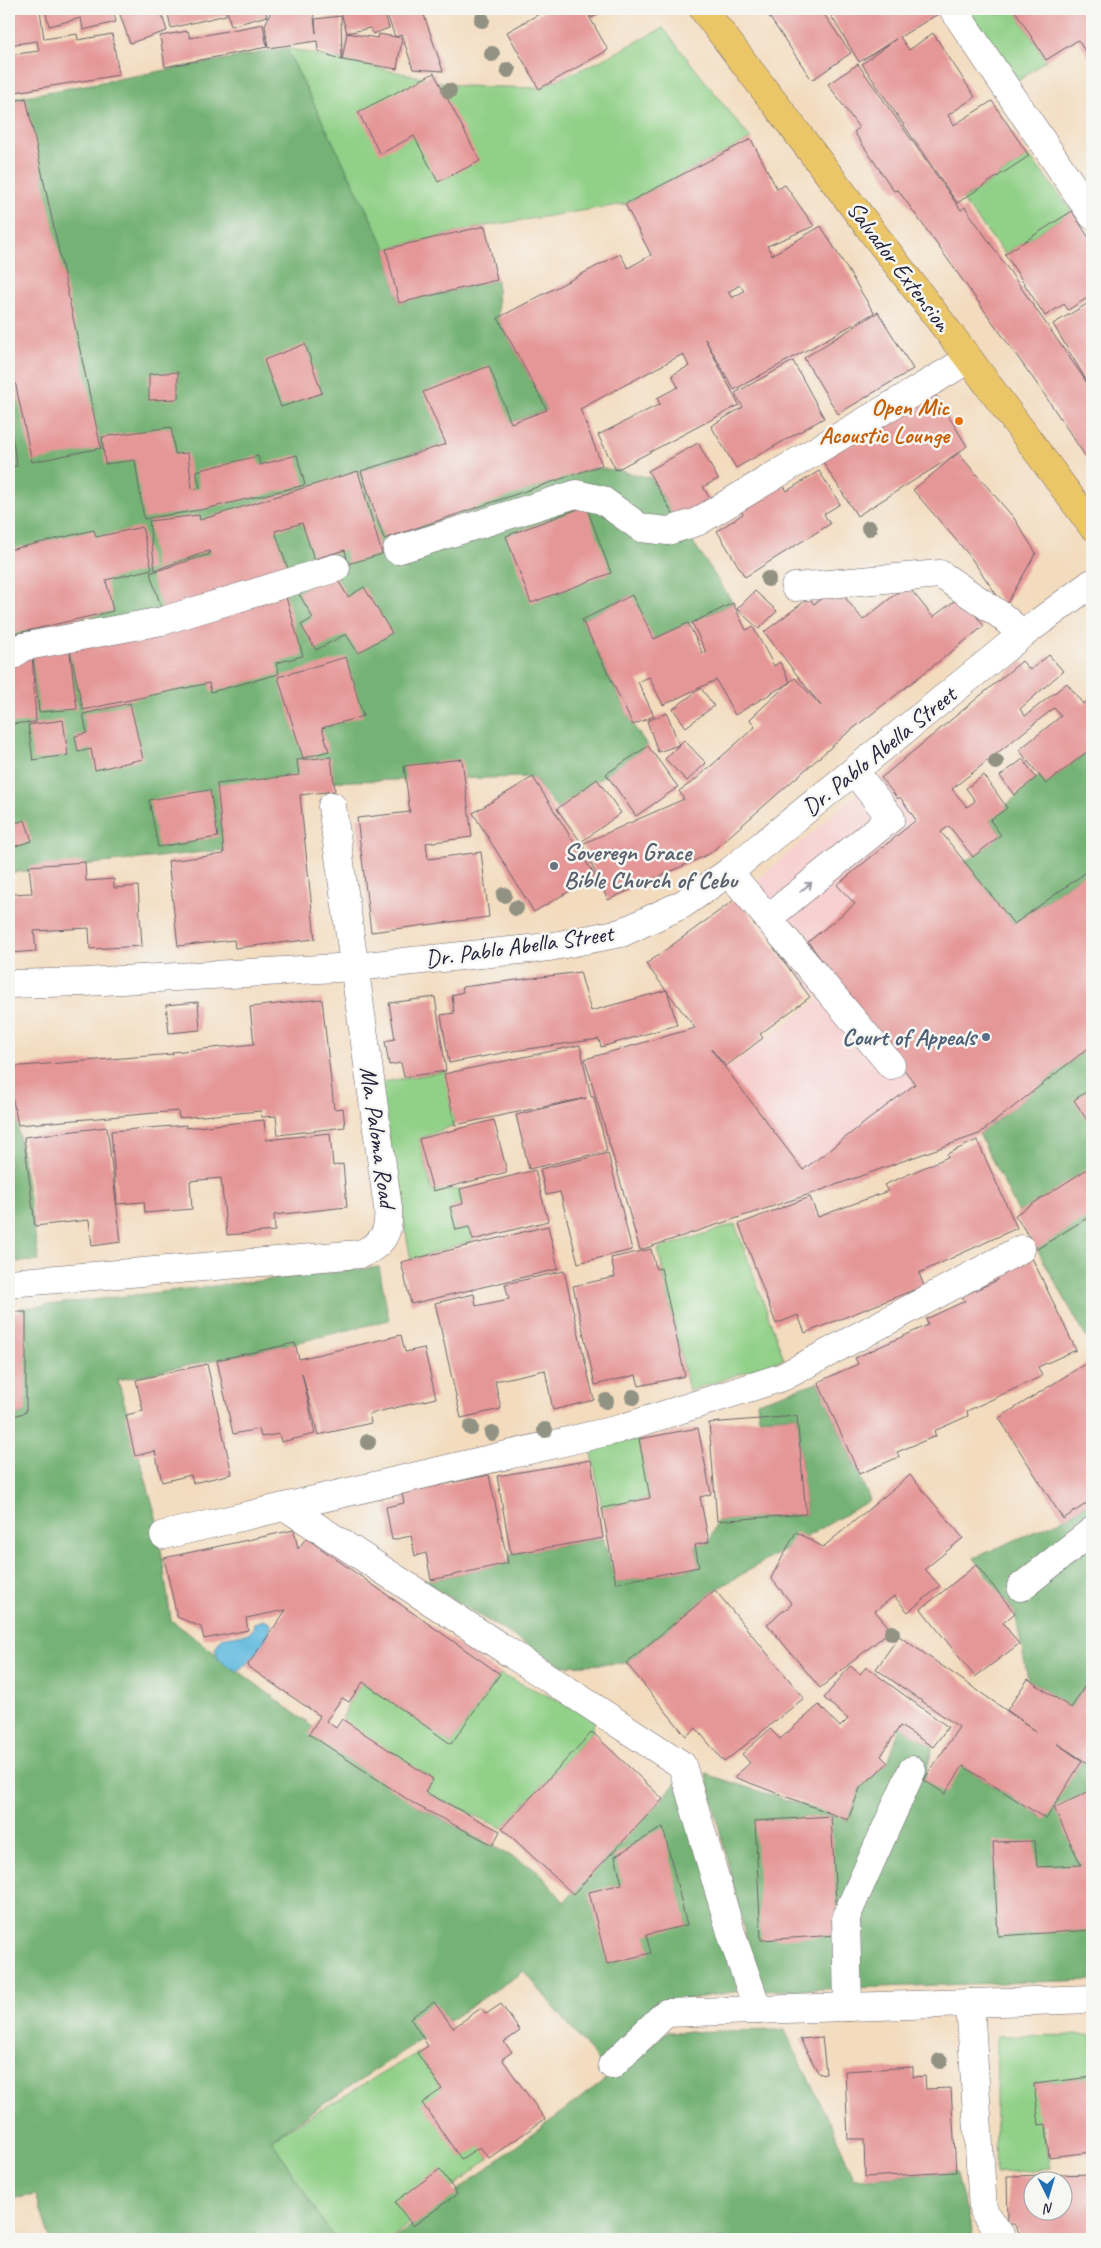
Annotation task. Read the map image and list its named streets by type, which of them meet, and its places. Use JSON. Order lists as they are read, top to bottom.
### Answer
{
  "streets": {
    "main road": ["Salvador Extension"],
    "street": ["Dr. Pablo Abella Street", "Ma. Paloma Road"]
  },
  "crossings": [
    ["Dr. Pablo Abella Street", "Ma. Paloma Road"]
  ],
  "places": ["Open Mic Acoustic Lounge", "Soveregn Grace Bible Church of Cebu", "Court of Appeals"],
  "north": "bottom"
}
